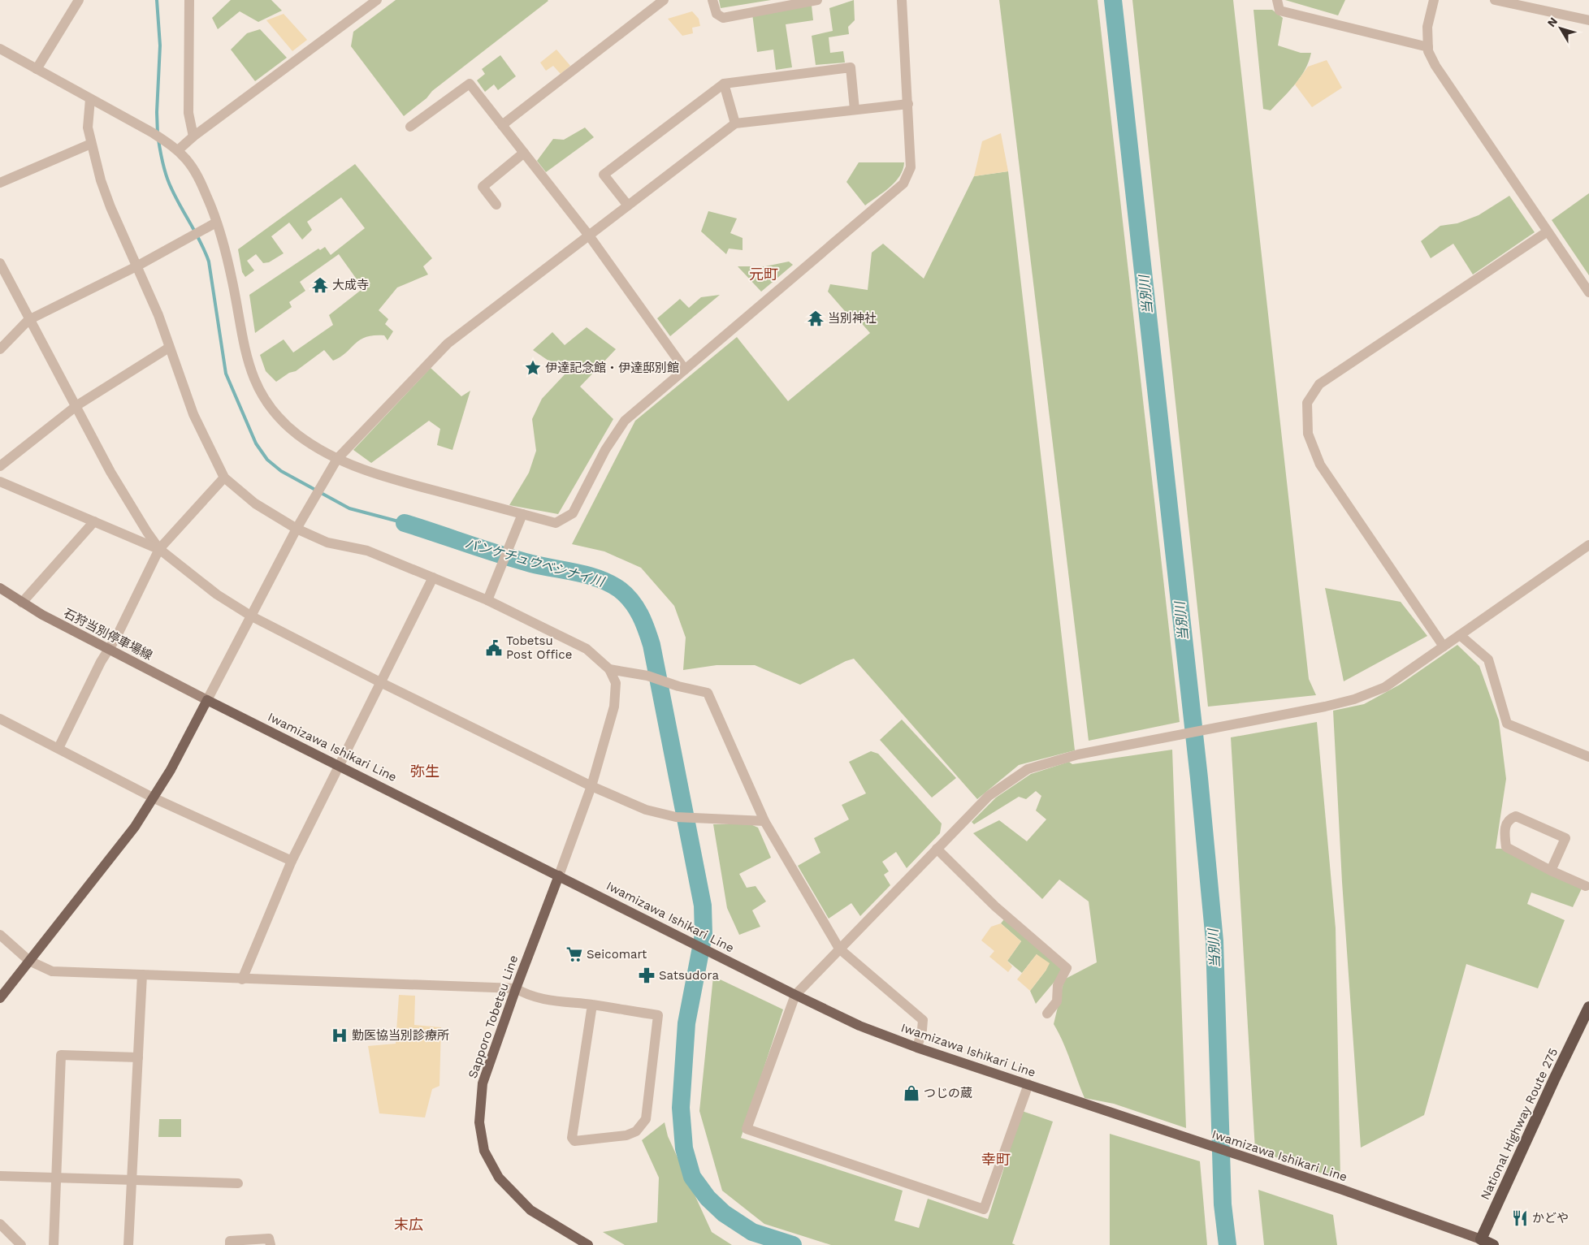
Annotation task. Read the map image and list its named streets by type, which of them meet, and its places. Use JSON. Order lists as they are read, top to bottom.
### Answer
{
  "streets": {
    "highway": ["National Highway Route 275"],
    "main road": ["石狩当別停車場線", "Iwamizawa Ishikari Line", "Sapporo Tobetsu Line"]
  },
  "crossings": [
    ["石狩当別停車場線", "Iwamizawa Ishikari Line"],
    ["Iwamizawa Ishikari Line", "Sapporo Tobetsu Line"],
    ["Iwamizawa Ishikari Line", "National Highway Route 275"]
  ],
  "districts": [
    "元町",
    "弥生",
    "幸町",
    "末広"
  ],
  "water": ["当別川", "パンケチュウベシナイ川"],
  "places": {
    "temple": ["大成寺", "当別神社"],
    "place": ["伊達記念館・伊達邸別館"],
    "public building": ["Tobetsu Post Office"],
    "supermarket": ["Seicomart"],
    "pharmacy": ["Satsudora"],
    "hospital": ["勤医協当別診療所"],
    "shop": ["つじの蔵"],
    "restaurant": ["かどや"]
  },
  "north": "top left"
}
